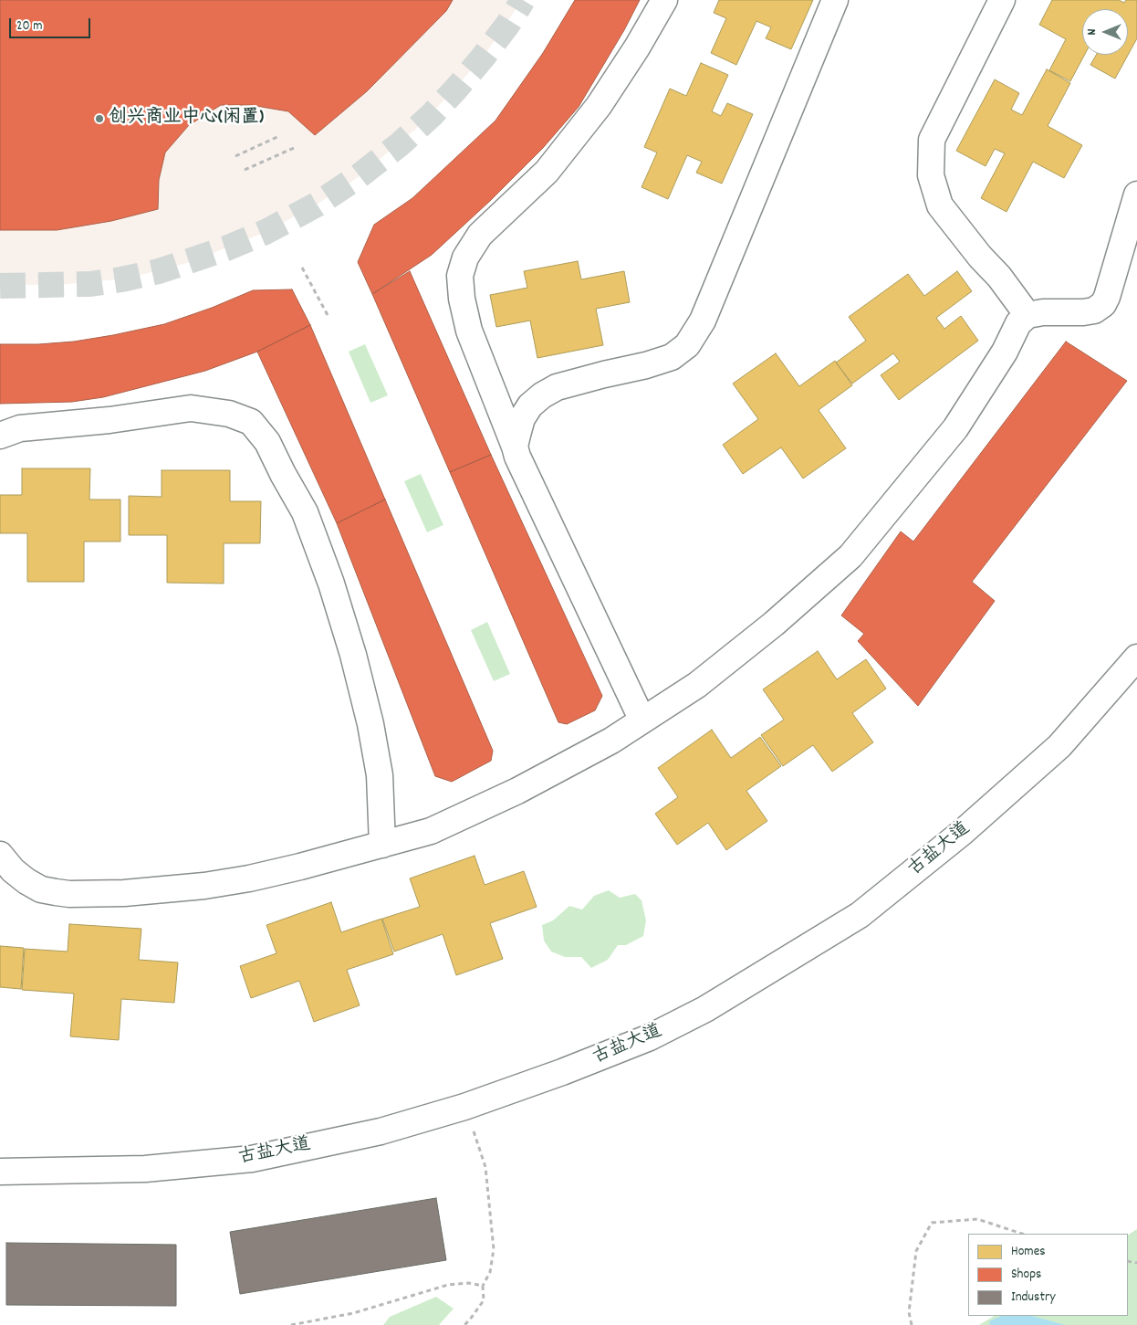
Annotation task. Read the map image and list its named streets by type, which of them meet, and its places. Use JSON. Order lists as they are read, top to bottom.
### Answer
{
  "streets": {
    "street": ["古盐大道"]
  },
  "places": ["创兴商业中心(闲置)"],
  "legend": ["Homes", "Shops", "Industry"],
  "scale_bar": "20 m",
  "north": "left"
}
